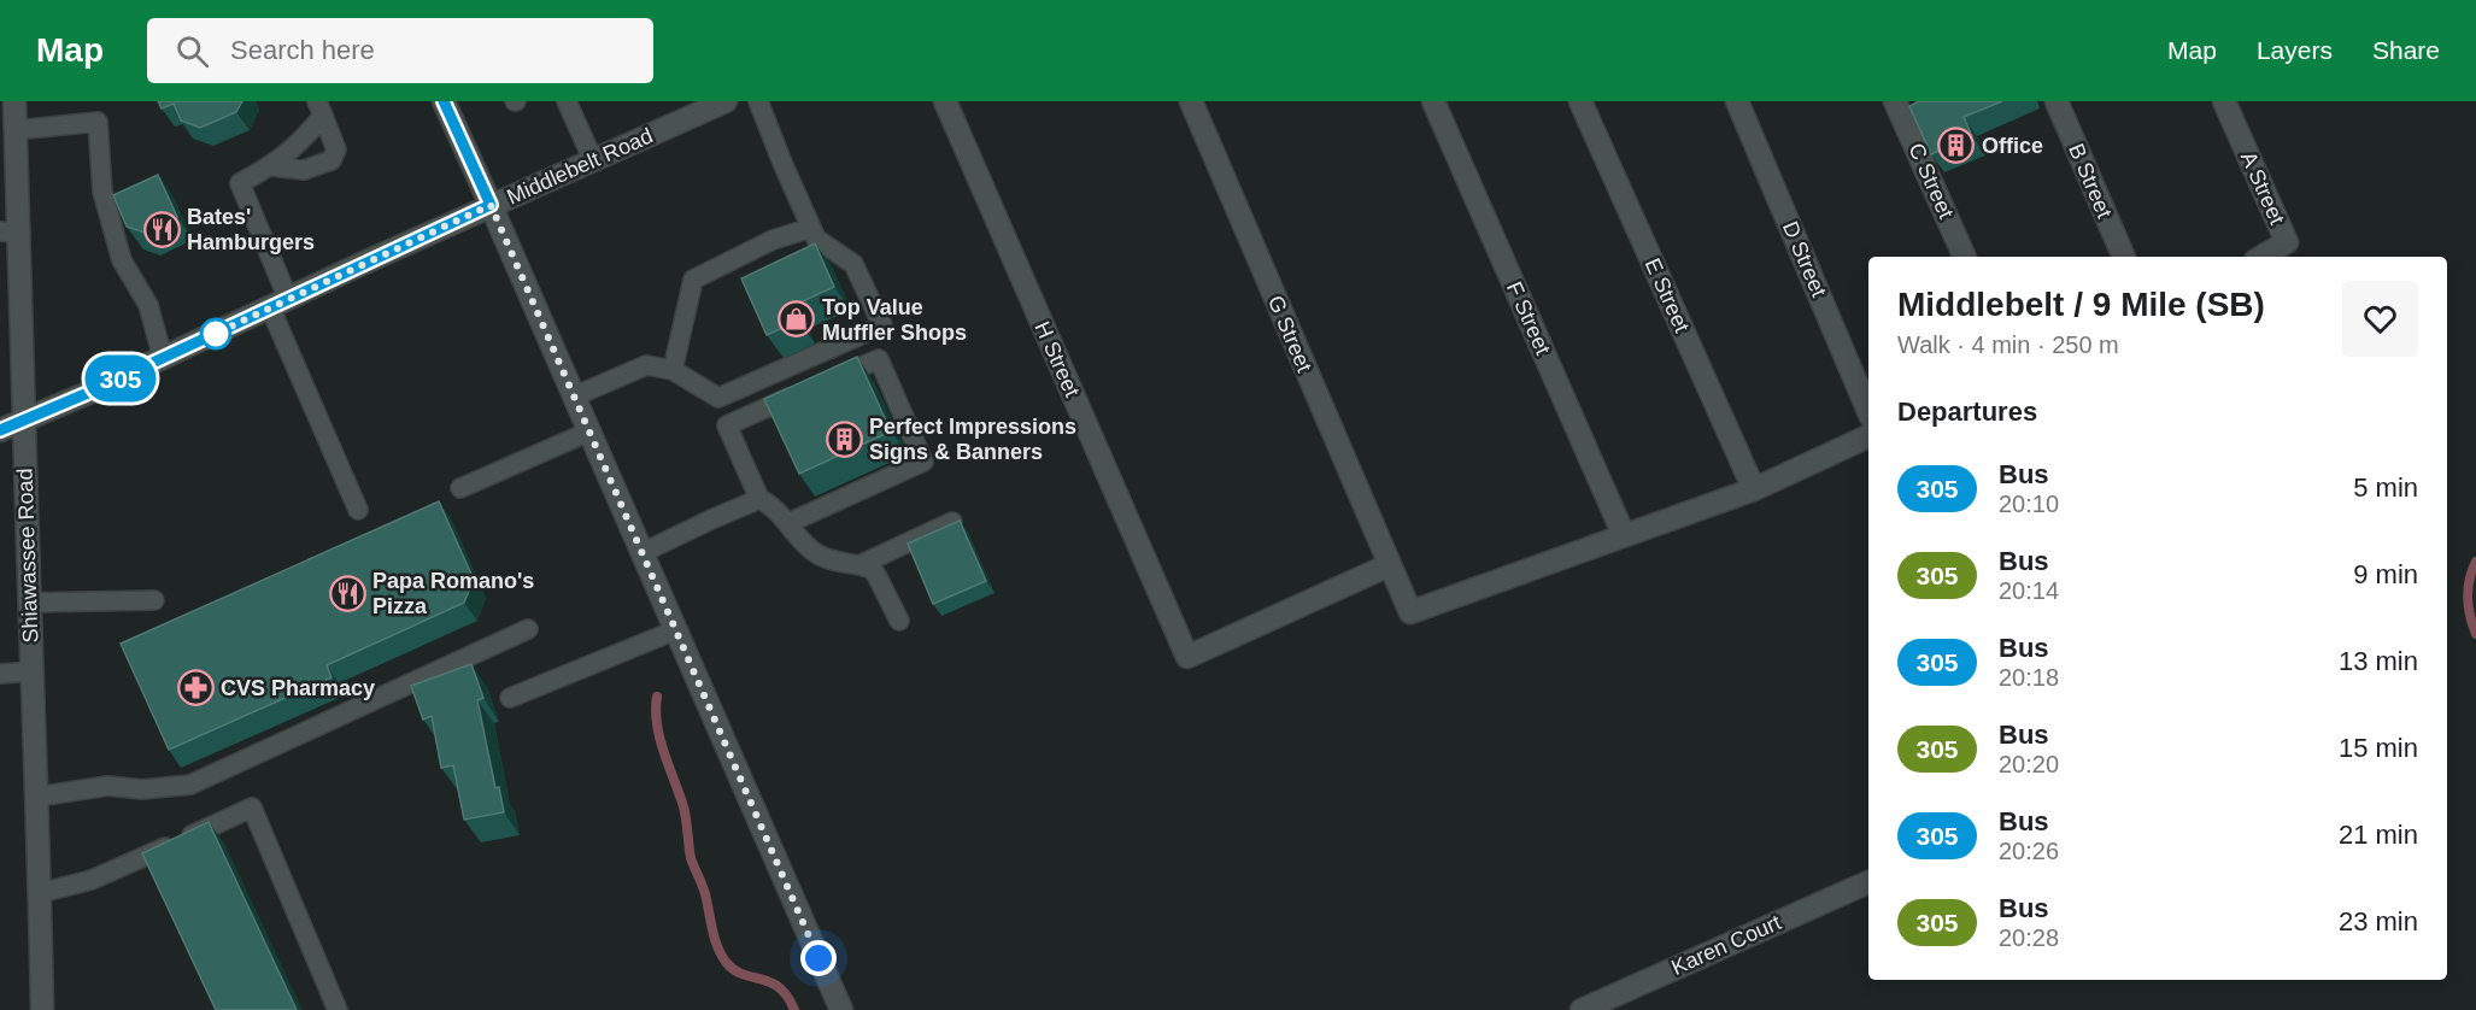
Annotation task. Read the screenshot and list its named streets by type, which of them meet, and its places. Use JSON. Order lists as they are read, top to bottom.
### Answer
{
  "streets": {
    "street": [
      "Middlebelt Road",
      "C Street",
      "B Street",
      "A Street",
      "D Street",
      "E Street",
      "F Street",
      "G Street",
      "H Street",
      "Shiawassee Road",
      "Karen Court"
    ]
  },
  "crossings": [
    ["Middlebelt Road", "Shiawassee Road"],
    ["F Street", "G Street"],
    ["G Street", "H Street"]
  ],
  "places": {
    "building": ["Office", "Perfect Impressions Signs & Banners"],
    "restaurant": ["Bates' Hamburgers", "Papa Romano's Pizza"],
    "shop": ["Top Value Muffler Shops"],
    "pharmacy": ["CVS Pharmacy"]
  },
  "lines": ["bus line 305"],
  "page": {
    "header": "Map",
    "search": "Search here",
    "nav": ["Map", "Layers", "Share"],
    "on_map": "305",
    "heading": [
      ["Middlebelt / 9 Mile (SB)", "Walk · 4 min · 250 m"],
      "Departures"
    ],
    "list": [
      {
        "mark": "305",
        "name": "Bus",
        "note": "20:10",
        "value": "5 min"
      },
      {
        "mark": "305",
        "name": "Bus",
        "note": "20:14",
        "value": "9 min"
      },
      {
        "mark": "305",
        "name": "Bus",
        "note": "20:18",
        "value": "13 min"
      },
      {
        "mark": "305",
        "name": "Bus",
        "note": "20:20",
        "value": "15 min"
      },
      {
        "mark": "305",
        "name": "Bus",
        "note": "20:26",
        "value": "21 min"
      },
      {
        "mark": "305",
        "name": "Bus",
        "note": "20:28",
        "value": "23 min"
      }
    ]
  }
}
